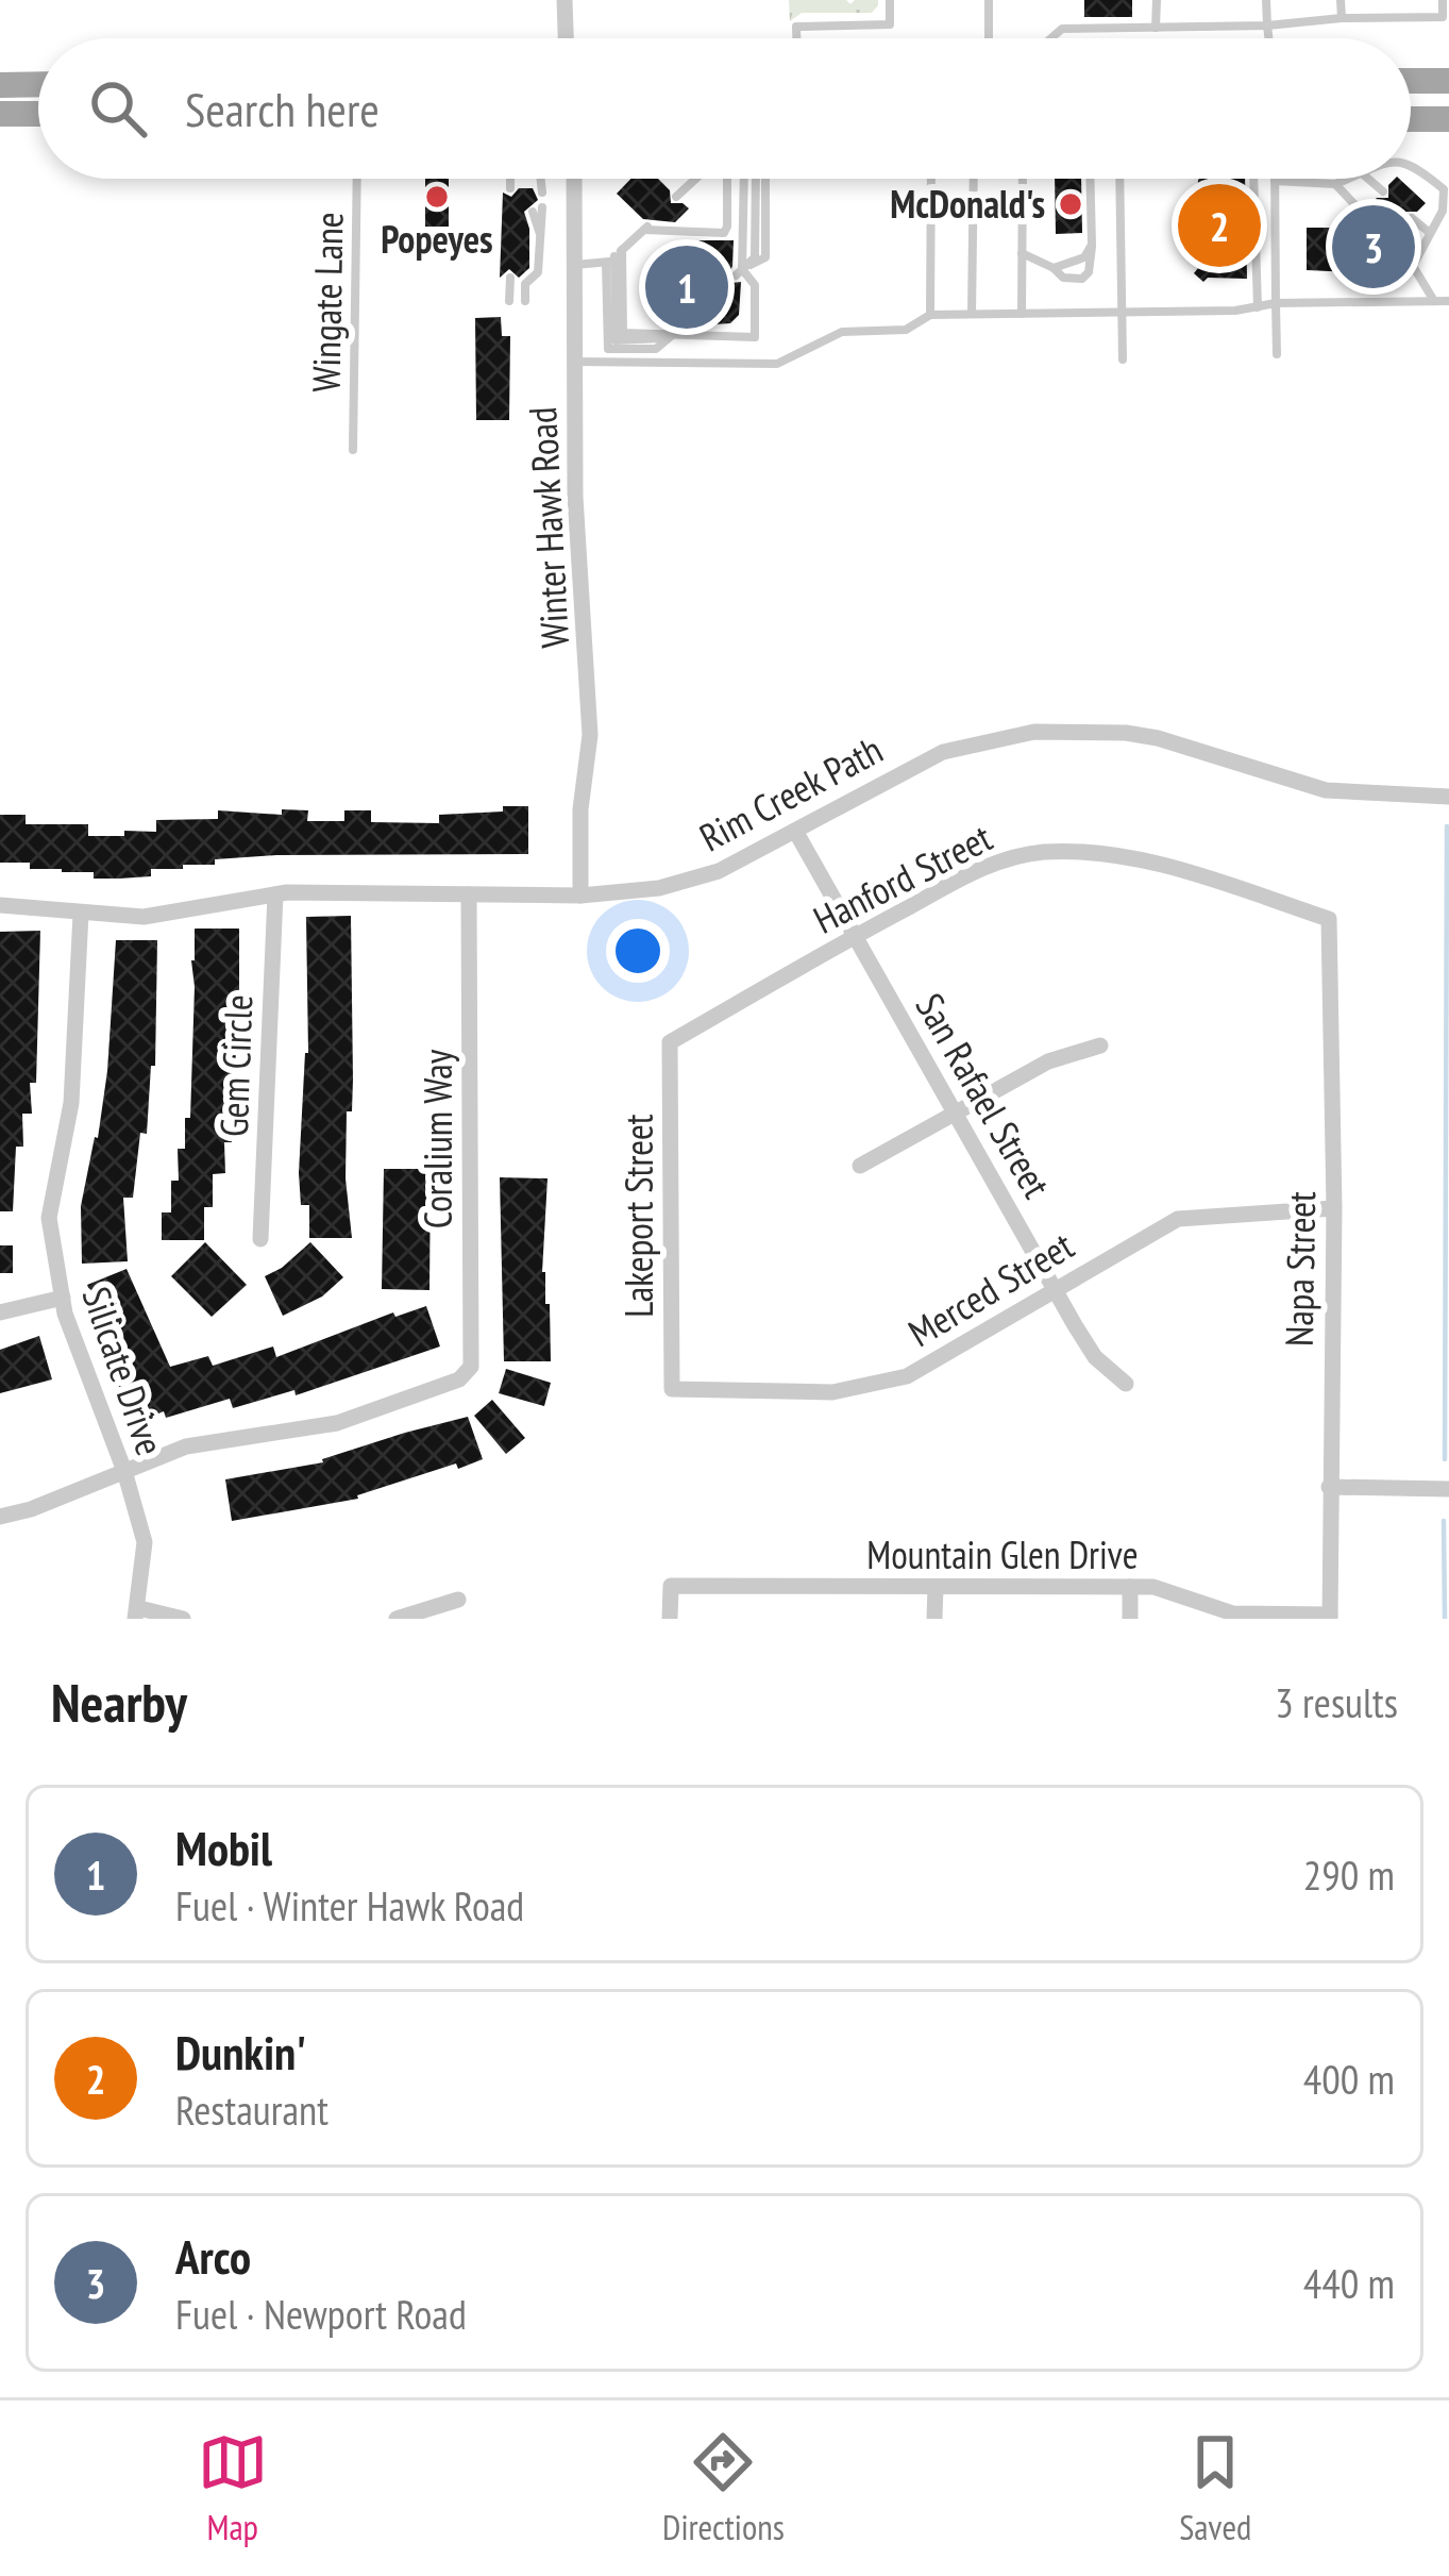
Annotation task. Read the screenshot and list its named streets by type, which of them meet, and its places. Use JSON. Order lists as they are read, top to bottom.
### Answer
{
  "streets": {
    "street": [
      "Winter Hawk Road",
      "Rim Creek Path",
      "Hanford Street",
      "Gem Circle",
      "San Rafael Street",
      "Coralium Way",
      "Lakeport Street",
      "Napa Street",
      "Merced Street",
      "Silicate Drive",
      "Mountain Glen Drive"
    ],
    "lane": ["Wingate Lane"]
  },
  "crossings": [
    ["Winter Hawk Road", "Rim Creek Path"],
    ["Rim Creek Path", "Gem Circle"],
    ["Rim Creek Path", "San Rafael Street"],
    ["Rim Creek Path", "Coralium Way"],
    ["Rim Creek Path", "Silicate Drive"],
    ["Hanford Street", "San Rafael Street"],
    ["Hanford Street", "Lakeport Street"],
    ["Hanford Street", "Napa Street"],
    ["San Rafael Street", "Merced Street"],
    ["Coralium Way", "Silicate Drive"],
    ["Lakeport Street", "Merced Street"],
    ["Napa Street", "Merced Street"],
    ["Napa Street", "Mountain Glen Drive"]
  ],
  "places": ["Popeyes", "McDonald's"],
  "page": {
    "search": "Search here",
    "pins": ["2", "3", "1"],
    "heading": ["Nearby", "3 results"],
    "list": [
      {
        "mark": "1",
        "name": "Mobil",
        "note": "Fuel · Winter Hawk Road",
        "value": "290 m"
      },
      {
        "mark": "2",
        "name": "Dunkin'",
        "note": "Restaurant",
        "value": "400 m"
      },
      {
        "mark": "3",
        "name": "Arco",
        "note": "Fuel · Newport Road",
        "value": "440 m"
      }
    ],
    "nav": ["Map", "Directions", "Saved"]
  }
}
